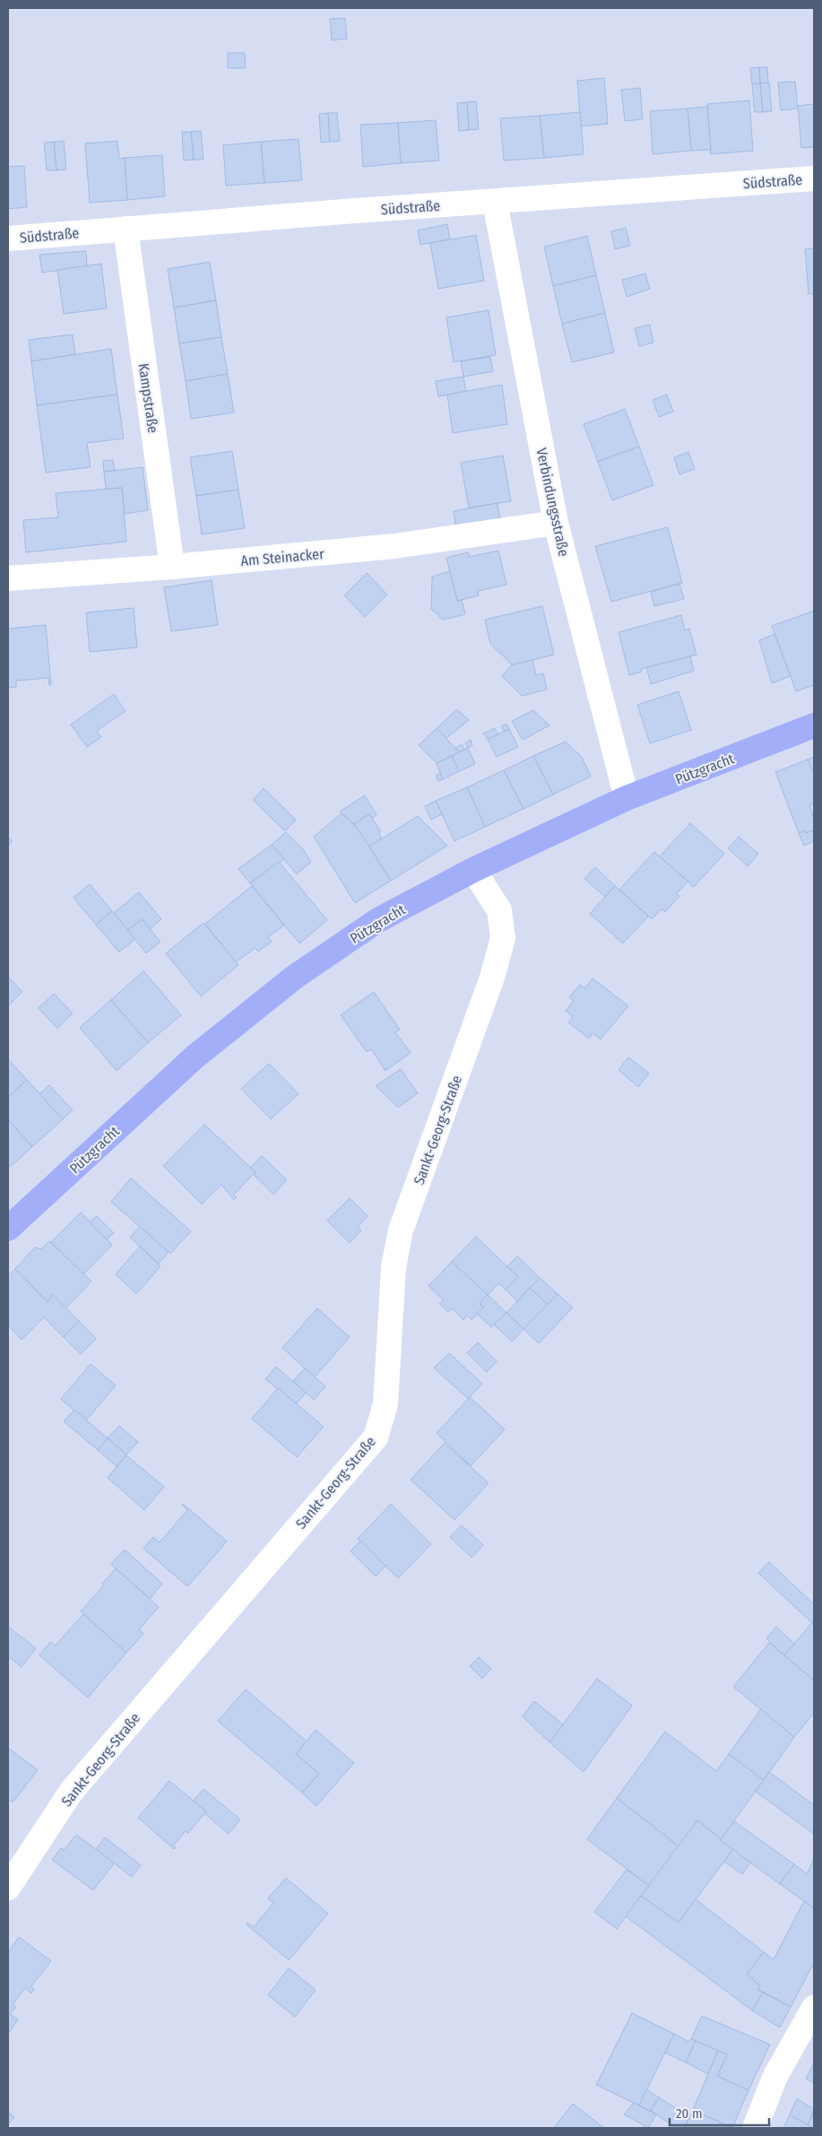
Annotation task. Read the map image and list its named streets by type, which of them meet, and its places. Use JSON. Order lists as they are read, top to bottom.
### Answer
{
  "streets": {
    "main road": ["Pützgracht"],
    "street": [
      "Südstraße",
      "Kampstraße",
      "Verbindungsstraße",
      "Am Steinacker",
      "Sankt-Georg-Straße"
    ]
  },
  "crossings": [
    ["Südstraße", "Kampstraße"],
    ["Südstraße", "Verbindungsstraße"],
    ["Kampstraße", "Am Steinacker"],
    ["Verbindungsstraße", "Am Steinacker"],
    ["Verbindungsstraße", "Pützgracht"],
    ["Pützgracht", "Sankt-Georg-Straße"]
  ],
  "scale_bar": "20 m"
}
